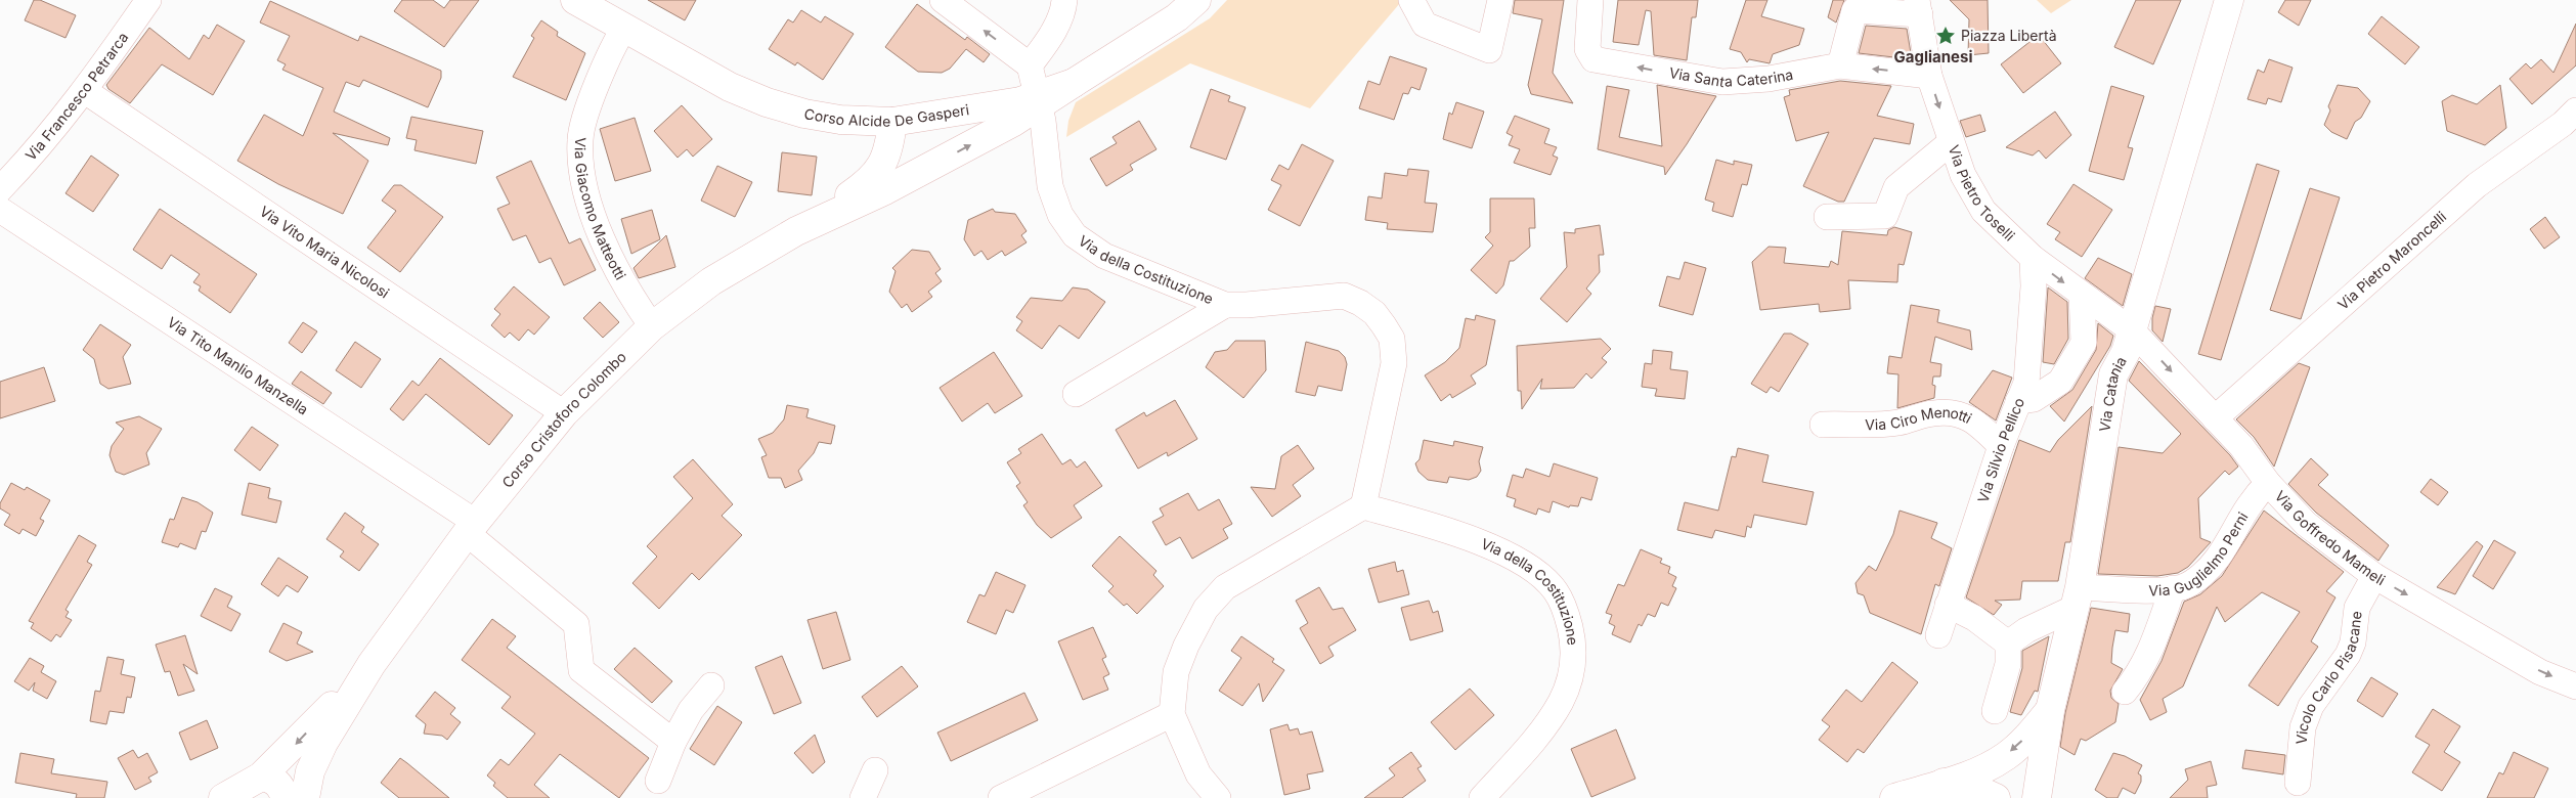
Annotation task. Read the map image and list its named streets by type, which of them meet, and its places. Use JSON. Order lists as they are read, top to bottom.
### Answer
{
  "streets": {
    "main road": ["Corso Alcide De Gasperi", "Via Catania", "Corso Cristoforo Colombo"],
    "street": [
      "Via Santa Caterina",
      "Via Francesco Petrarca",
      "Via Pietro Toselli",
      "Via Giacomo Matteotti",
      "Via Vito Maria Nicolosi",
      "Via Pietro Maroncelli",
      "Via della Costituzione",
      "Via Tito Manlio Manzella",
      "Via Ciro Menotti",
      "Via Silvio Pellico",
      "Via Goffredo Mameli",
      "Via Guglielmo Perni",
      "Vicolo Carlo Pisacane"
    ]
  },
  "crossings": [
    ["Via Santa Caterina", "Via Pietro Toselli"],
    ["Via Francesco Petrarca", "Via Vito Maria Nicolosi"],
    ["Corso Alcide De Gasperi", "Via Giacomo Matteotti"],
    ["Corso Alcide De Gasperi", "Via della Costituzione"],
    ["Via Pietro Toselli", "Via Catania"],
    ["Via Pietro Toselli", "Via Silvio Pellico"],
    ["Via Pietro Toselli", "Via Goffredo Mameli"],
    ["Via Giacomo Matteotti", "Corso Cristoforo Colombo"],
    ["Via Vito Maria Nicolosi", "Corso Cristoforo Colombo"],
    ["Via Pietro Maroncelli", "Via Goffredo Mameli"],
    ["Via Tito Manlio Manzella", "Corso Cristoforo Colombo"],
    ["Via Catania", "Via Goffredo Mameli"],
    ["Via Catania", "Via Guglielmo Perni"],
    ["Via Ciro Menotti", "Via Silvio Pellico"],
    ["Via Goffredo Mameli", "Via Guglielmo Perni"],
    ["Via Goffredo Mameli", "Vicolo Carlo Pisacane"]
  ],
  "one_way": ["Via Santa Caterina", "Via Goffredo Mameli"],
  "districts": ["Gaglianesi"],
  "places": {
    "place": ["Piazza Libertà"]
  }
}
